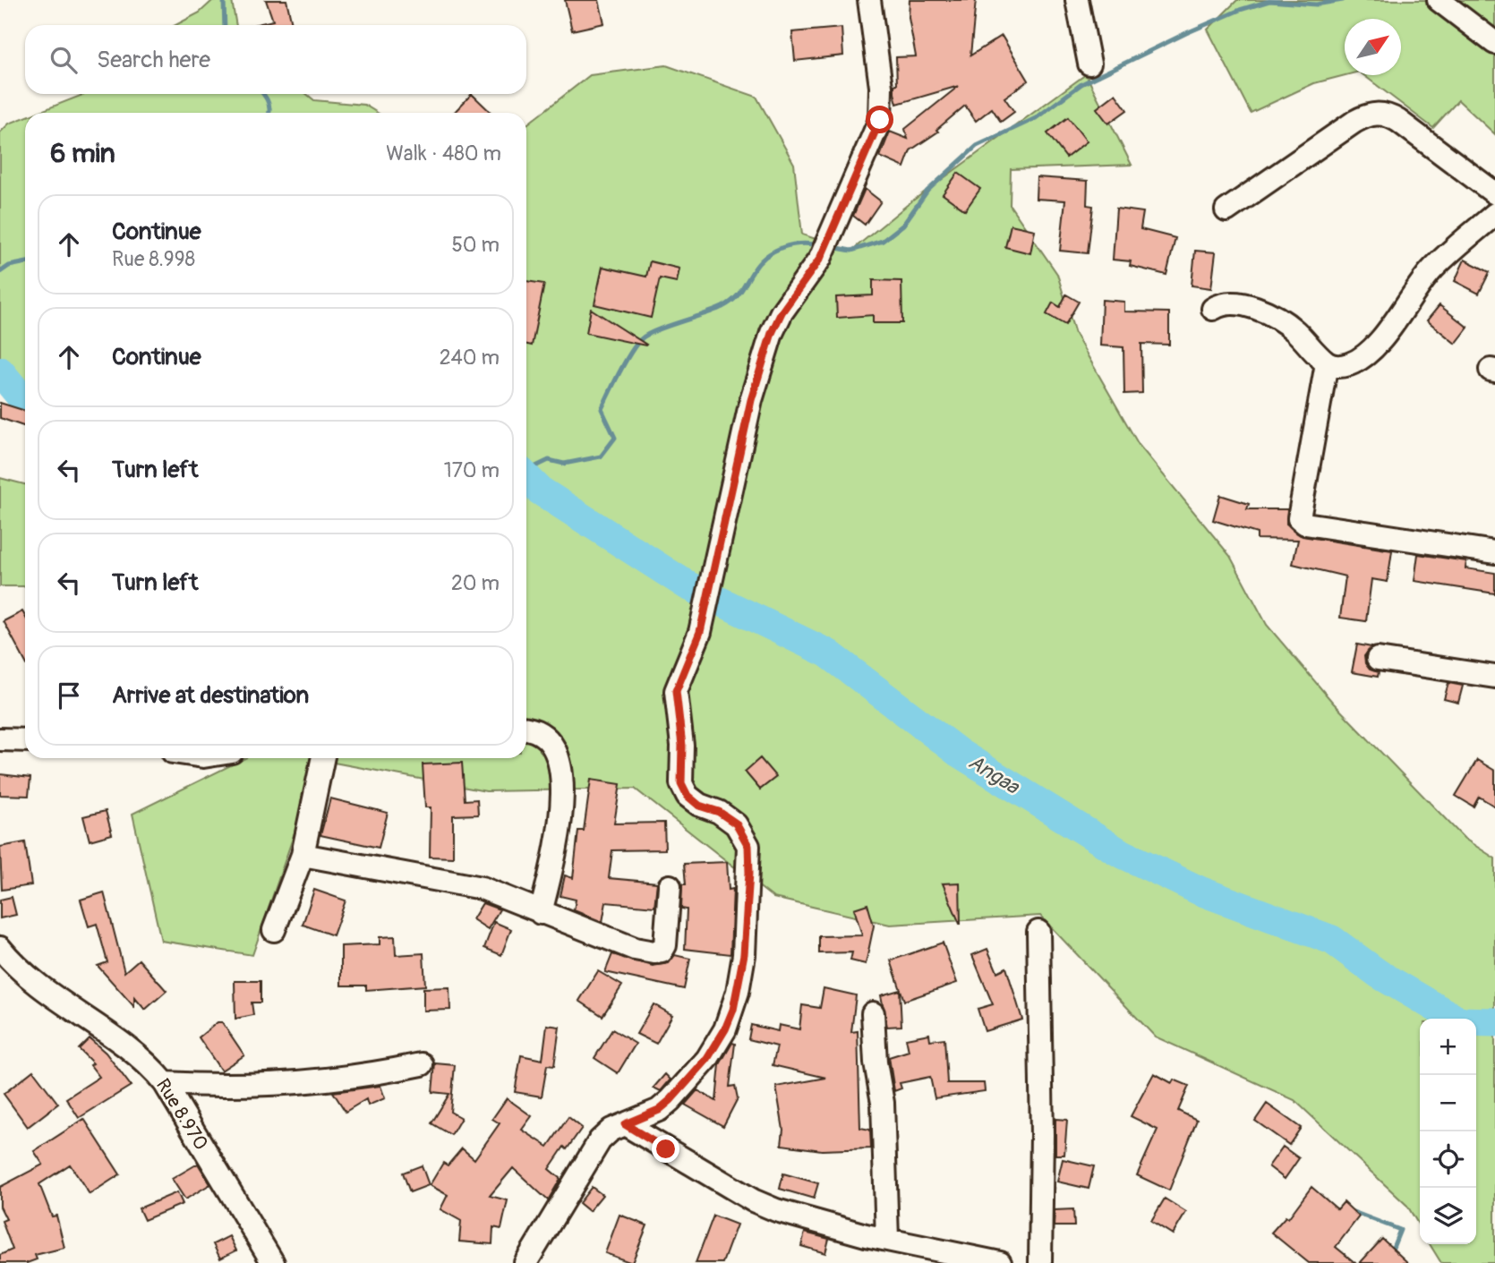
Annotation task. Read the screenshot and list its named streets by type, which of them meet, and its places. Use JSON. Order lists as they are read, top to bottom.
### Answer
{
  "streets": {
    "street": ["Rue 8.970"]
  },
  "water": ["Angaa"],
  "north": "top right",
  "page": {
    "search": "Search here",
    "heading": ["6 min", "Walk · 480 m"],
    "list": [
      ["Continue", "Rue 8.998", "50 m"],
      ["Continue", "240 m"],
      ["Turn left", "170 m"],
      ["Turn left", "20 m"],
      "Arrive at destination"
    ],
    "map_buttons": ["+", "−"]
  }
}
